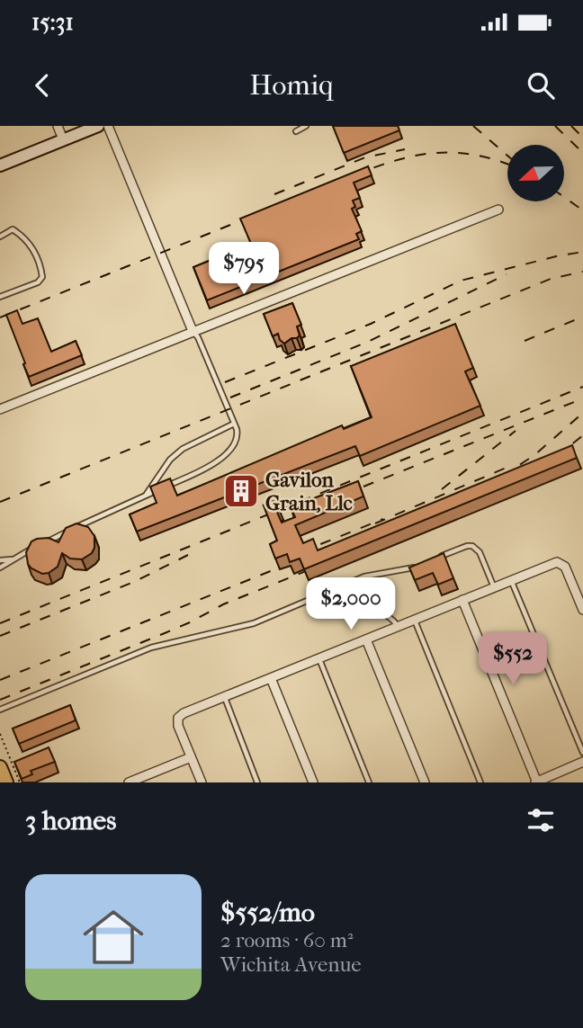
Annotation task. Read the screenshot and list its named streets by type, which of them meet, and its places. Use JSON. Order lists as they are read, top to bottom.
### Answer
{
  "places": {
    "building": ["Gavilon Grain, Llc"]
  },
  "north": "left",
  "page": {
    "status": "15:31",
    "header": "Homiq",
    "price": ["$795", "$2,000", "$552"],
    "heading": "3 homes",
    "list": [
      {
        "name": "$552/mo",
        "note": "2 rooms · 60 m² · Wichita Avenue"
      }
    ]
  }
}
